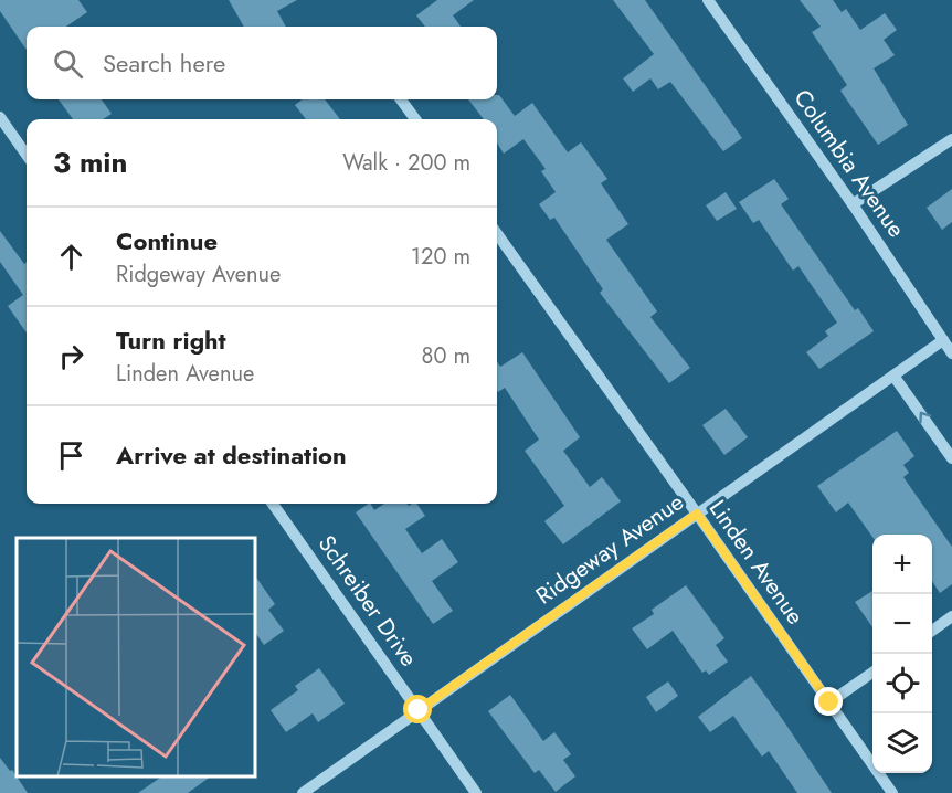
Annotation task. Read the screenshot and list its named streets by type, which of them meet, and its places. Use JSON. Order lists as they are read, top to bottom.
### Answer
{
  "streets": {
    "street": [
      "Columbia Avenue",
      "Ridgeway Avenue",
      "Linden Avenue",
      "Schreiber Drive"
    ]
  },
  "crossings": [
    ["Columbia Avenue", "Ridgeway Avenue"],
    ["Ridgeway Avenue", "Linden Avenue"],
    ["Ridgeway Avenue", "Schreiber Drive"]
  ],
  "page": {
    "search": "Search here",
    "heading": ["3 min", "Walk · 200 m"],
    "list": [
      ["Continue", "Ridgeway Avenue", "120 m"],
      ["Turn right", "Linden Avenue", "80 m"],
      "Arrive at destination"
    ],
    "map_buttons": ["+", "−"]
  }
}
